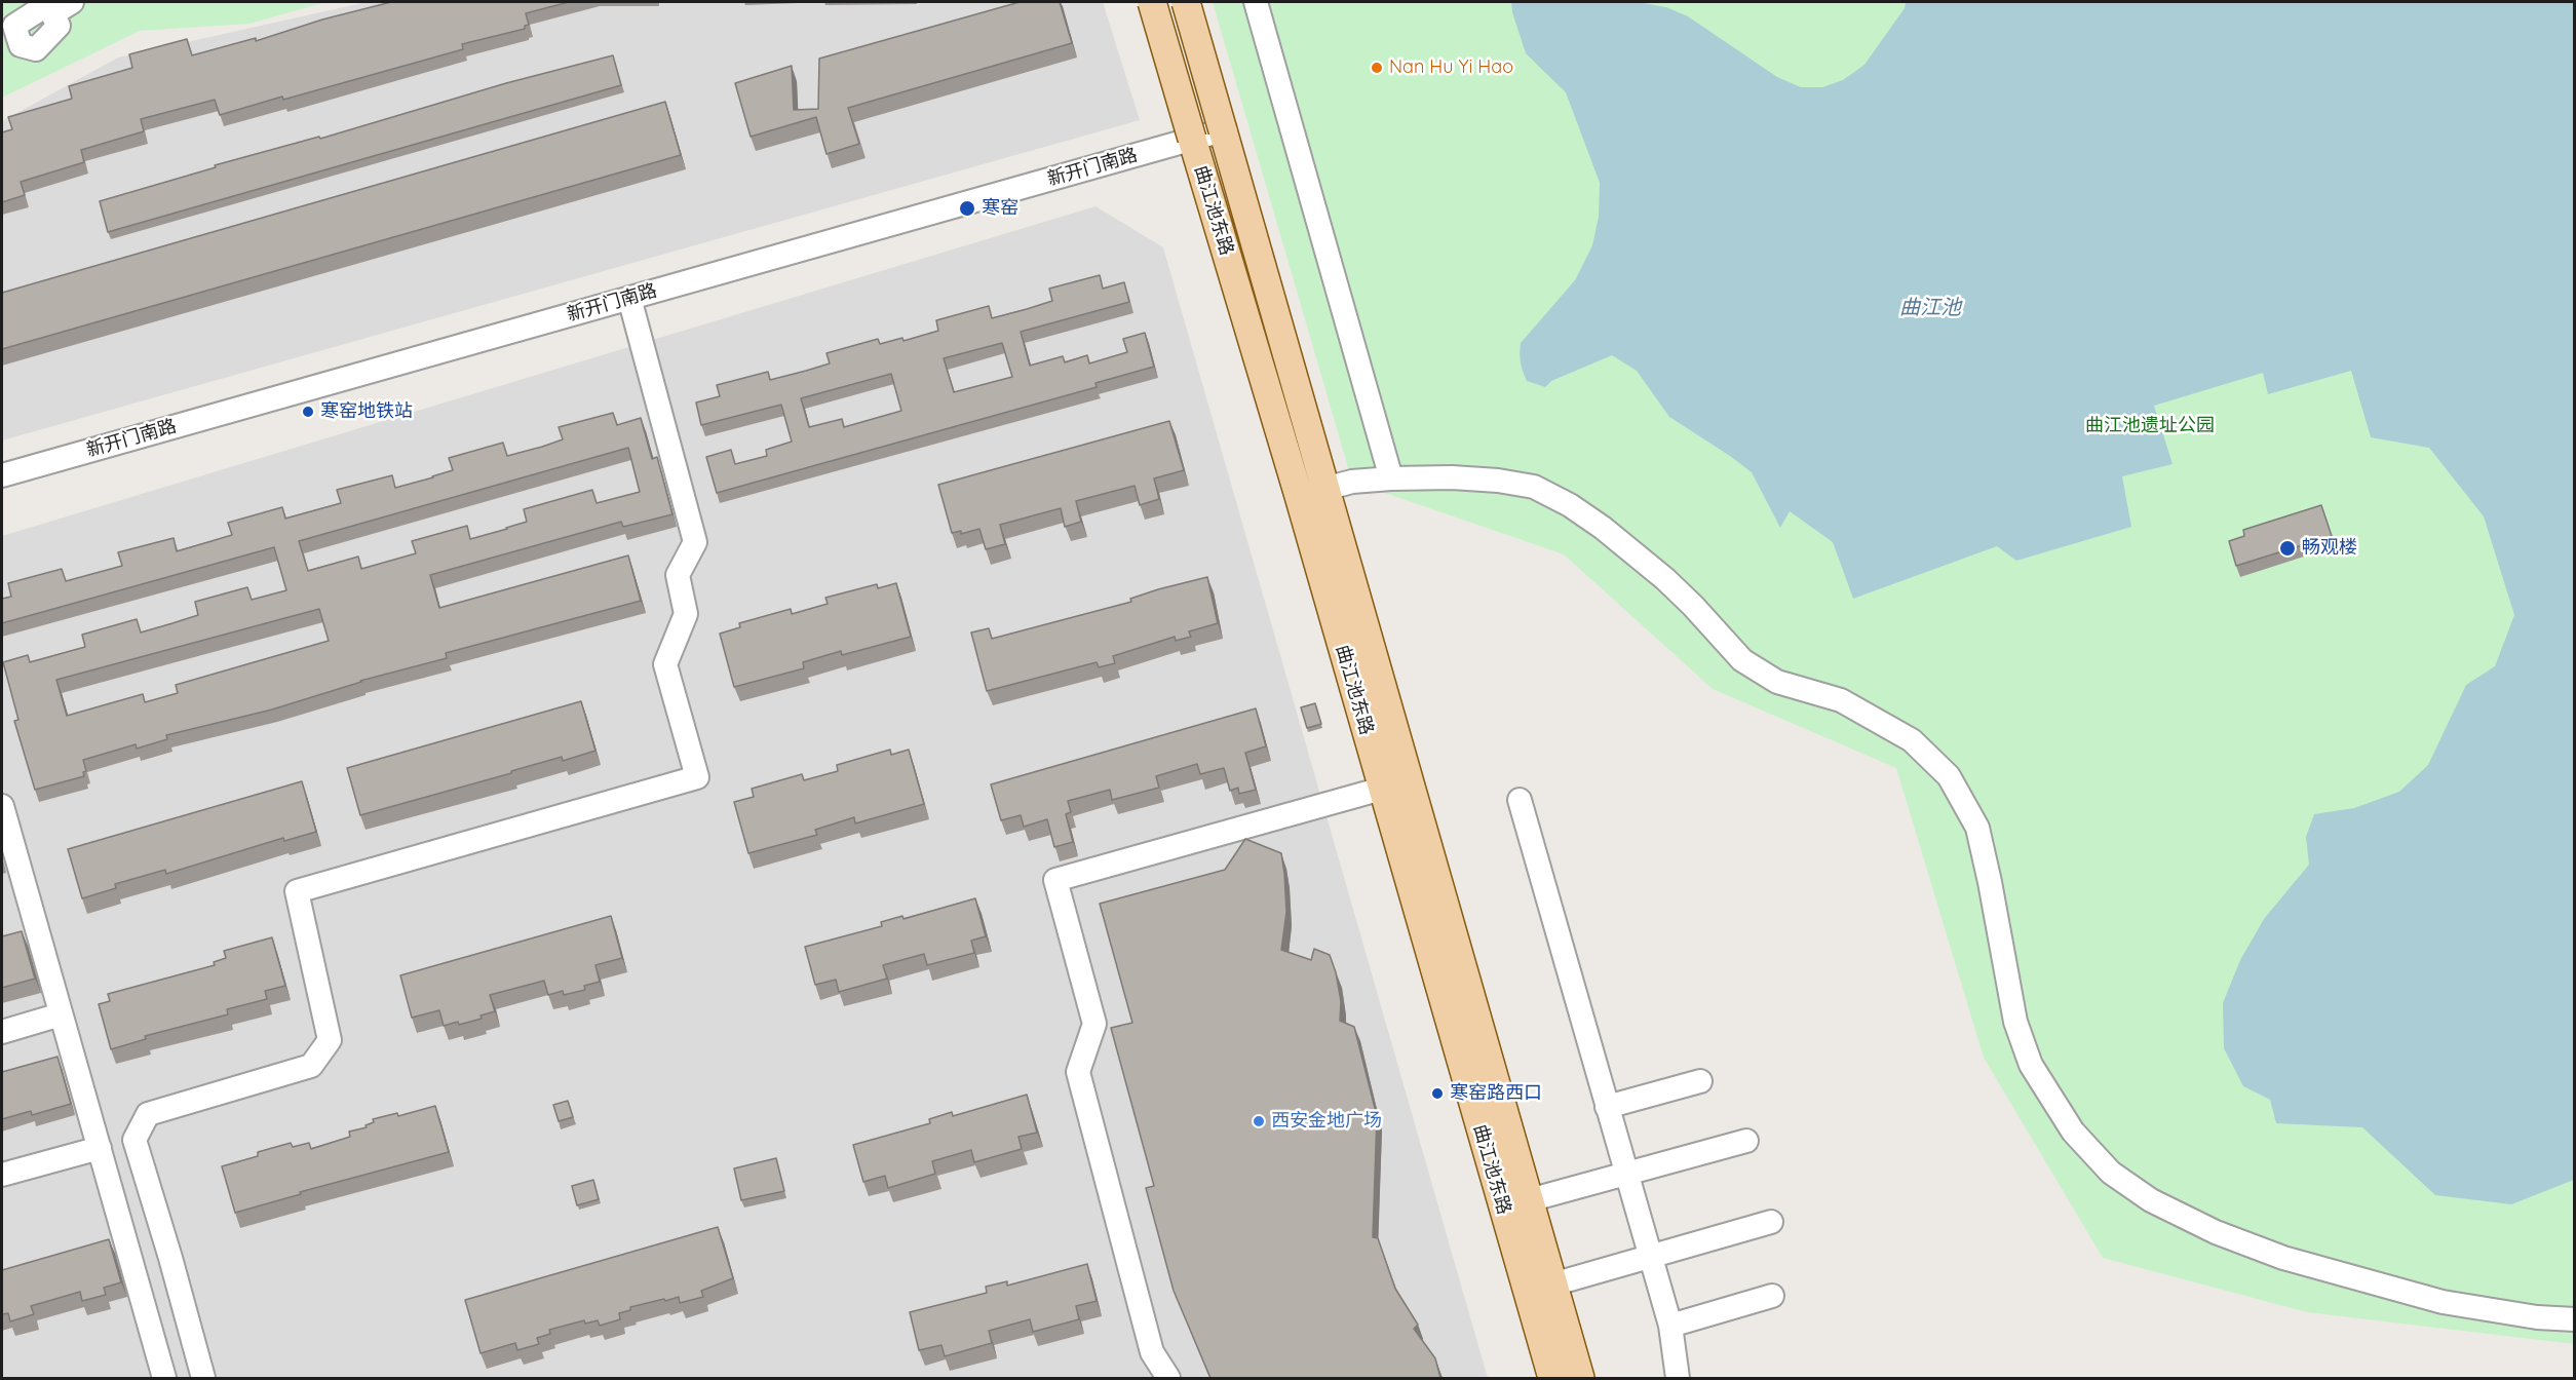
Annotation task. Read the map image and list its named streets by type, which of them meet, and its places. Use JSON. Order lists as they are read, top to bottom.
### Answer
{
  "streets": {
    "main road": ["曲江池东路"],
    "street": ["新开门南路"]
  },
  "crossings": [
    ["新开门南路", "曲江池东路"]
  ],
  "water": ["曲江池"],
  "parks": ["曲江池遗址公园"],
  "places": [
    "Nan Hu Yi Hao",
    "寒窑",
    "寒窑地铁站",
    "畅观楼",
    "寒窑路西口",
    "西安金地广场"
  ]
}
